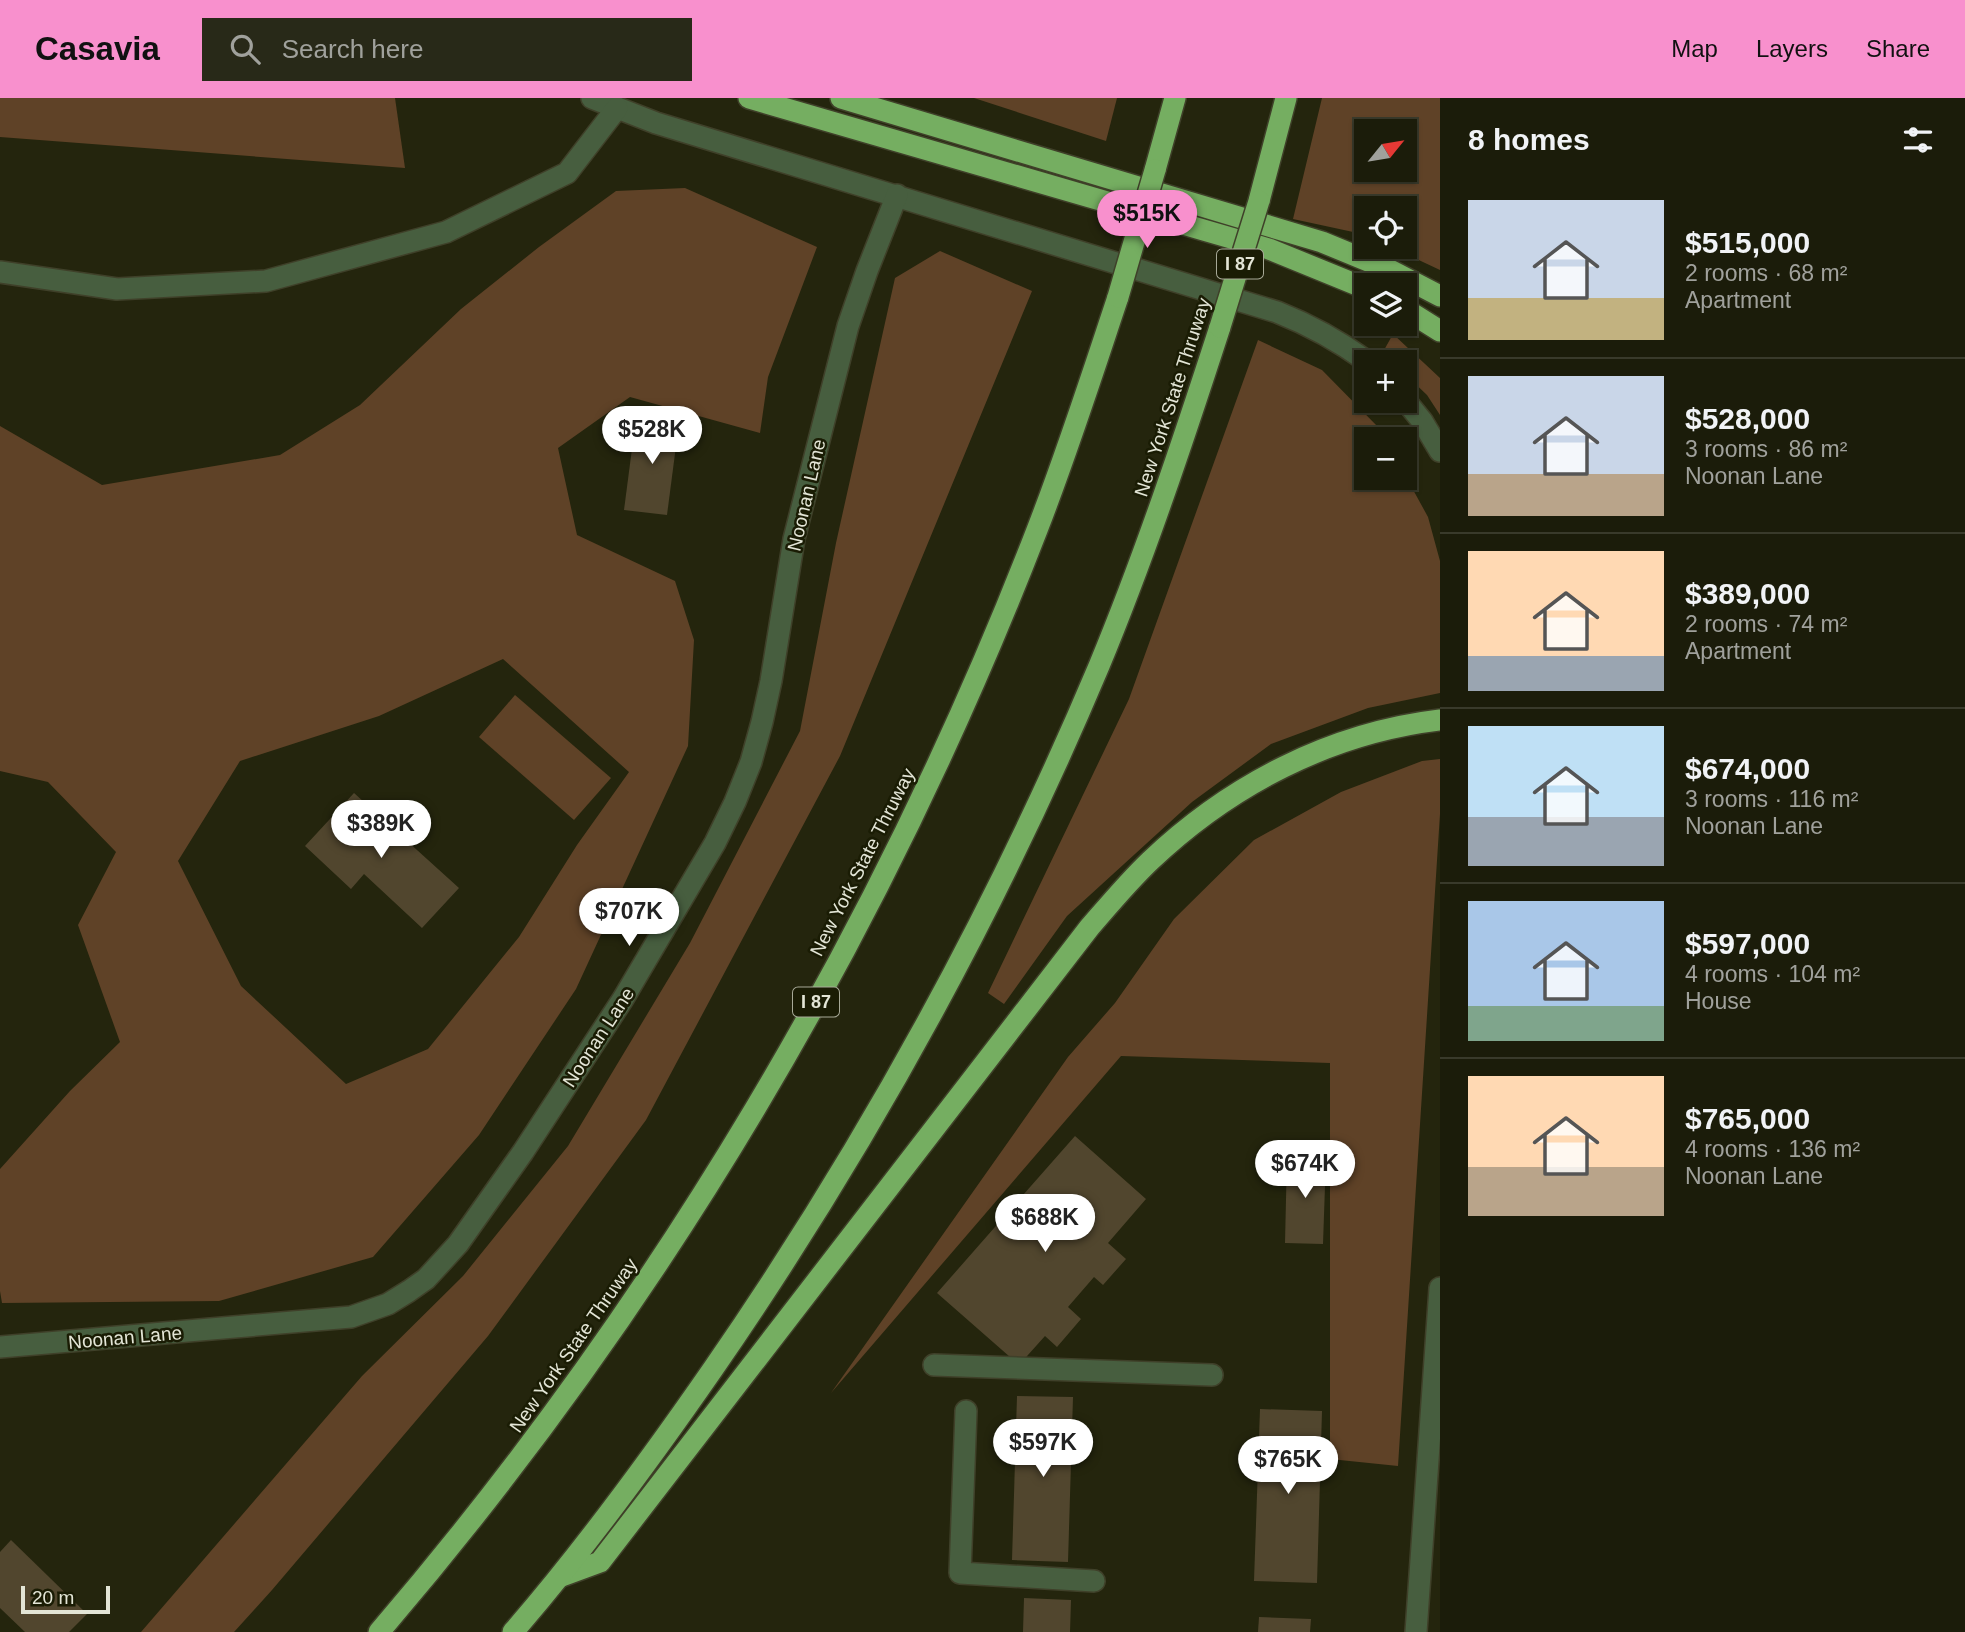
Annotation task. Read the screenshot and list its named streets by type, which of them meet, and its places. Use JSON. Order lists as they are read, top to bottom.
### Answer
{
  "streets": {
    "highway": ["I 87", "New York State Thruway"],
    "street": ["Noonan Lane"]
  },
  "scale_bar": "20 m",
  "north": "top right",
  "page": {
    "header": "Casavia",
    "search": "Search here",
    "nav": ["Map", "Layers", "Share"],
    "heading": "8 homes",
    "map_buttons": ["+", "−"],
    "list": [
      {
        "name": "$515,000",
        "note": "2 rooms · 68 m² · Apartment"
      },
      {
        "name": "$528,000",
        "note": "3 rooms · 86 m² · Noonan Lane"
      },
      {
        "name": "$389,000",
        "note": "2 rooms · 74 m² · Apartment"
      },
      {
        "name": "$674,000",
        "note": "3 rooms · 116 m² · Noonan Lane"
      },
      {
        "name": "$597,000",
        "note": "4 rooms · 104 m² · House"
      },
      {
        "name": "$765,000",
        "note": "4 rooms · 136 m² · Noonan Lane"
      }
    ],
    "price": [
      "$515K",
      "$528K",
      "$389K",
      "$707K",
      "$674K",
      "$688K",
      "$597K",
      "$765K"
    ],
    "scale": "20 m"
  }
}
